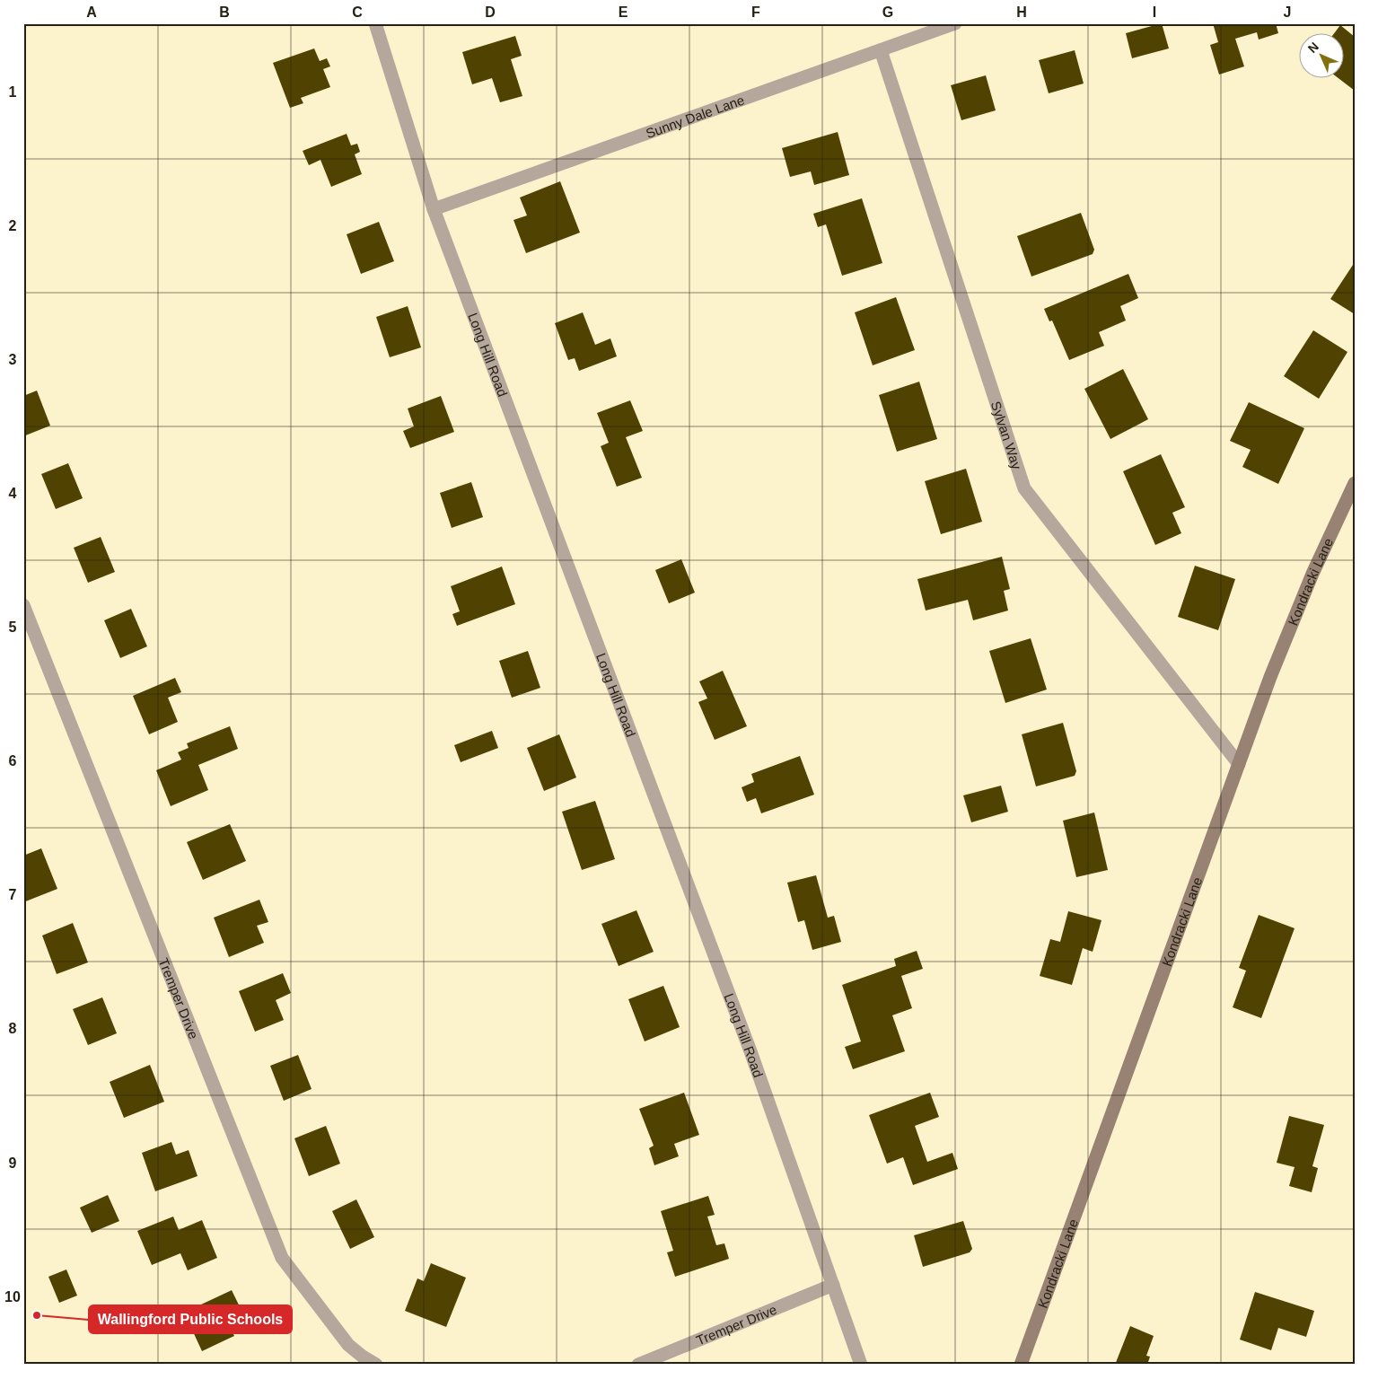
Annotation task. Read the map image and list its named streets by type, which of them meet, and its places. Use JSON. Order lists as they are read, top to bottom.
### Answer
{
  "streets": {
    "main road": ["Kondracki Lane"],
    "street": [
      "Sunny Dale Lane",
      "Long Hill Road",
      "Sylvan Way",
      "Tremper Drive"
    ]
  },
  "crossings": [
    ["Sunny Dale Lane", "Long Hill Road"],
    ["Sunny Dale Lane", "Sylvan Way"],
    ["Long Hill Road", "Tremper Drive"],
    ["Sylvan Way", "Kondracki Lane"]
  ],
  "places": ["Wallingford Public Schools"],
  "north": "top left",
  "grid": {
    "columns": [
      "A",
      "B",
      "C",
      "D",
      "E",
      "F",
      "G",
      "H",
      "I",
      "J"
    ],
    "rows": [
      "1",
      "2",
      "3",
      "4",
      "5",
      "6",
      "7",
      "8",
      "9",
      "10"
    ]
  }
}
